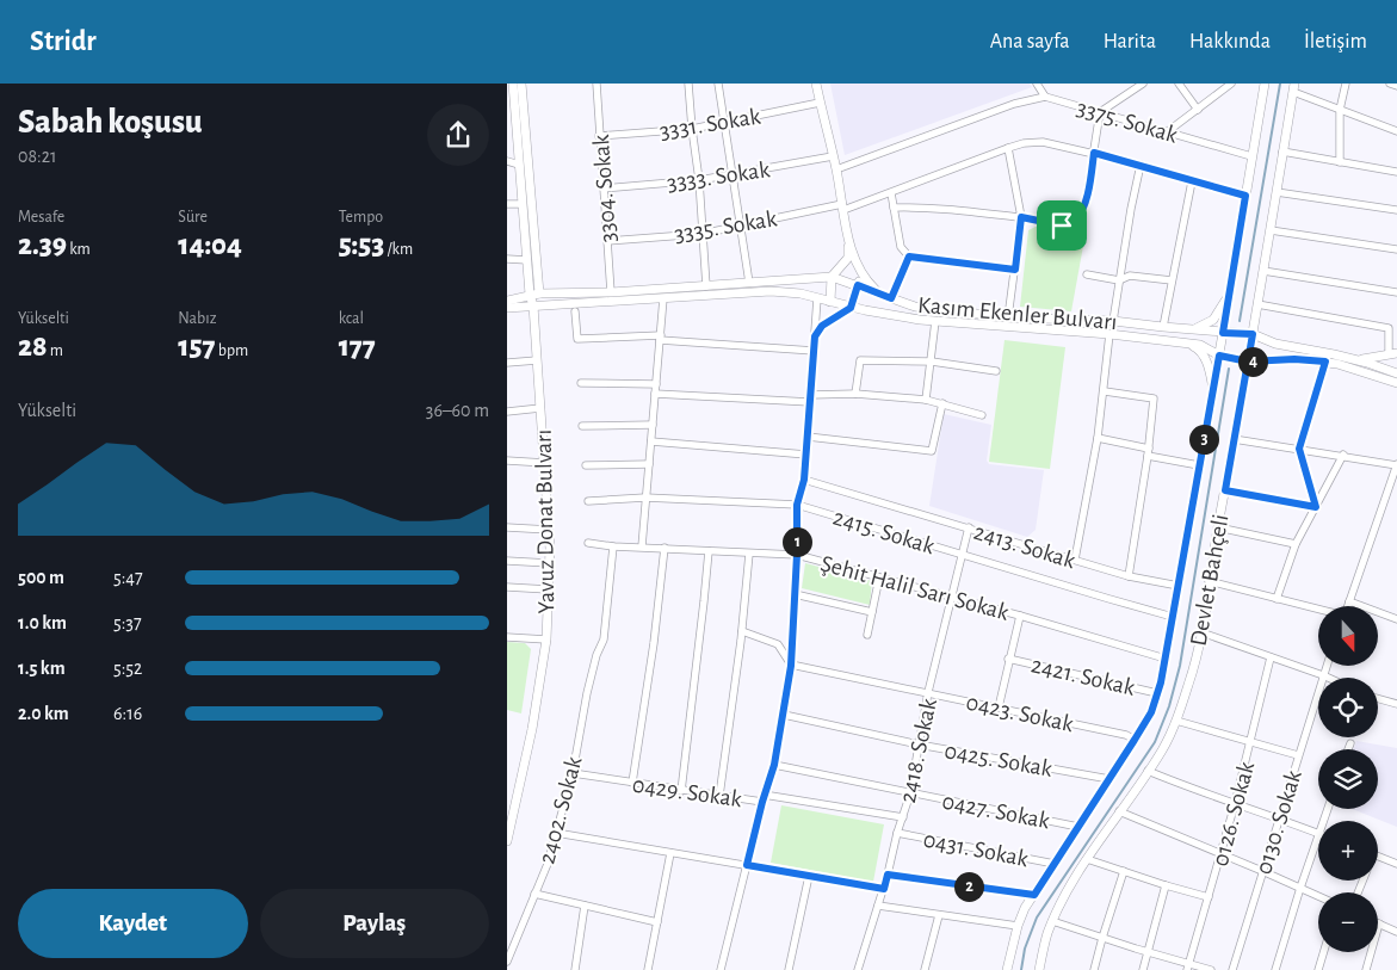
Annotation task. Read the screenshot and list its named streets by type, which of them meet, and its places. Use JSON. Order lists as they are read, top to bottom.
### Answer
{
  "streets": {
    "street": [
      "3375. Sokak",
      "3331. Sokak",
      "3333. Sokak",
      "3304. Sokak",
      "3335. Sokak",
      "Kasım Ekenler Bulvarı",
      "Yavuz Donat Bulvarı",
      "2415. Sokak",
      "2413. Sokak",
      "Devlet Bahçeli",
      "Şehit Halil Sarı Sokak",
      "2421. Sokak",
      "0423. Sokak",
      "2418. Sokak",
      "0425. Sokak",
      "0429. Sokak",
      "2402. Sokak",
      "0427. Sokak",
      "0126. Sokak",
      "0130. Sokak",
      "0431. Sokak"
    ]
  },
  "crossings": [
    ["3375. Sokak", "Devlet Bahçeli"],
    ["3331. Sokak", "3304. Sokak"],
    ["3333. Sokak", "3304. Sokak"],
    ["3304. Sokak", "3335. Sokak"],
    ["3304. Sokak", "Kasım Ekenler Bulvarı"],
    ["3335. Sokak", "Devlet Bahçeli"],
    ["Kasım Ekenler Bulvarı", "Yavuz Donat Bulvarı"],
    ["Kasım Ekenler Bulvarı", "Devlet Bahçeli"],
    ["2415. Sokak", "Devlet Bahçeli"],
    ["2415. Sokak", "2418. Sokak"],
    ["2413. Sokak", "Devlet Bahçeli"],
    ["2413. Sokak", "2418. Sokak"],
    ["Devlet Bahçeli", "Şehit Halil Sarı Sokak"],
    ["Devlet Bahçeli", "2421. Sokak"],
    ["Devlet Bahçeli", "0423. Sokak"],
    ["Devlet Bahçeli", "0425. Sokak"],
    ["Devlet Bahçeli", "0427. Sokak"],
    ["Devlet Bahçeli", "0431. Sokak"],
    ["Şehit Halil Sarı Sokak", "2418. Sokak"],
    ["Şehit Halil Sarı Sokak", "2402. Sokak"],
    ["0423. Sokak", "2418. Sokak"],
    ["2418. Sokak", "0425. Sokak"],
    ["2418. Sokak", "0429. Sokak"],
    ["2418. Sokak", "0427. Sokak"],
    ["2418. Sokak", "0431. Sokak"],
    ["0429. Sokak", "2402. Sokak"]
  ],
  "north": "bottom",
  "page": {
    "header": "Stridr",
    "nav": [
      "Ana sayfa",
      "Harita",
      "Hakkında",
      "İletişim"
    ],
    "heading": ["Sabah koşusu", "08:21"],
    "stats": [
      ["Mesafe", "2.39 km"],
      ["Süre", "14:04"],
      ["Tempo", "5:53 /km"],
      ["Yükselti", "28 m"],
      ["Nabız", "157 bpm"],
      ["kcal", "177"]
    ],
    "pins": [
      "4",
      "3",
      "1",
      "2"
    ],
    "chart": ["Yükselti", "36–60 m"],
    "list": [
      {
        "name": "500 m",
        "note": "5:47"
      },
      {
        "name": "1.0 km",
        "note": "5:37"
      },
      {
        "name": "1.5 km",
        "note": "5:52"
      },
      {
        "name": "2.0 km",
        "note": "6:16"
      }
    ],
    "map_buttons": ["+", "−"],
    "buttons": ["Kaydet", "Paylaş"]
  }
}
